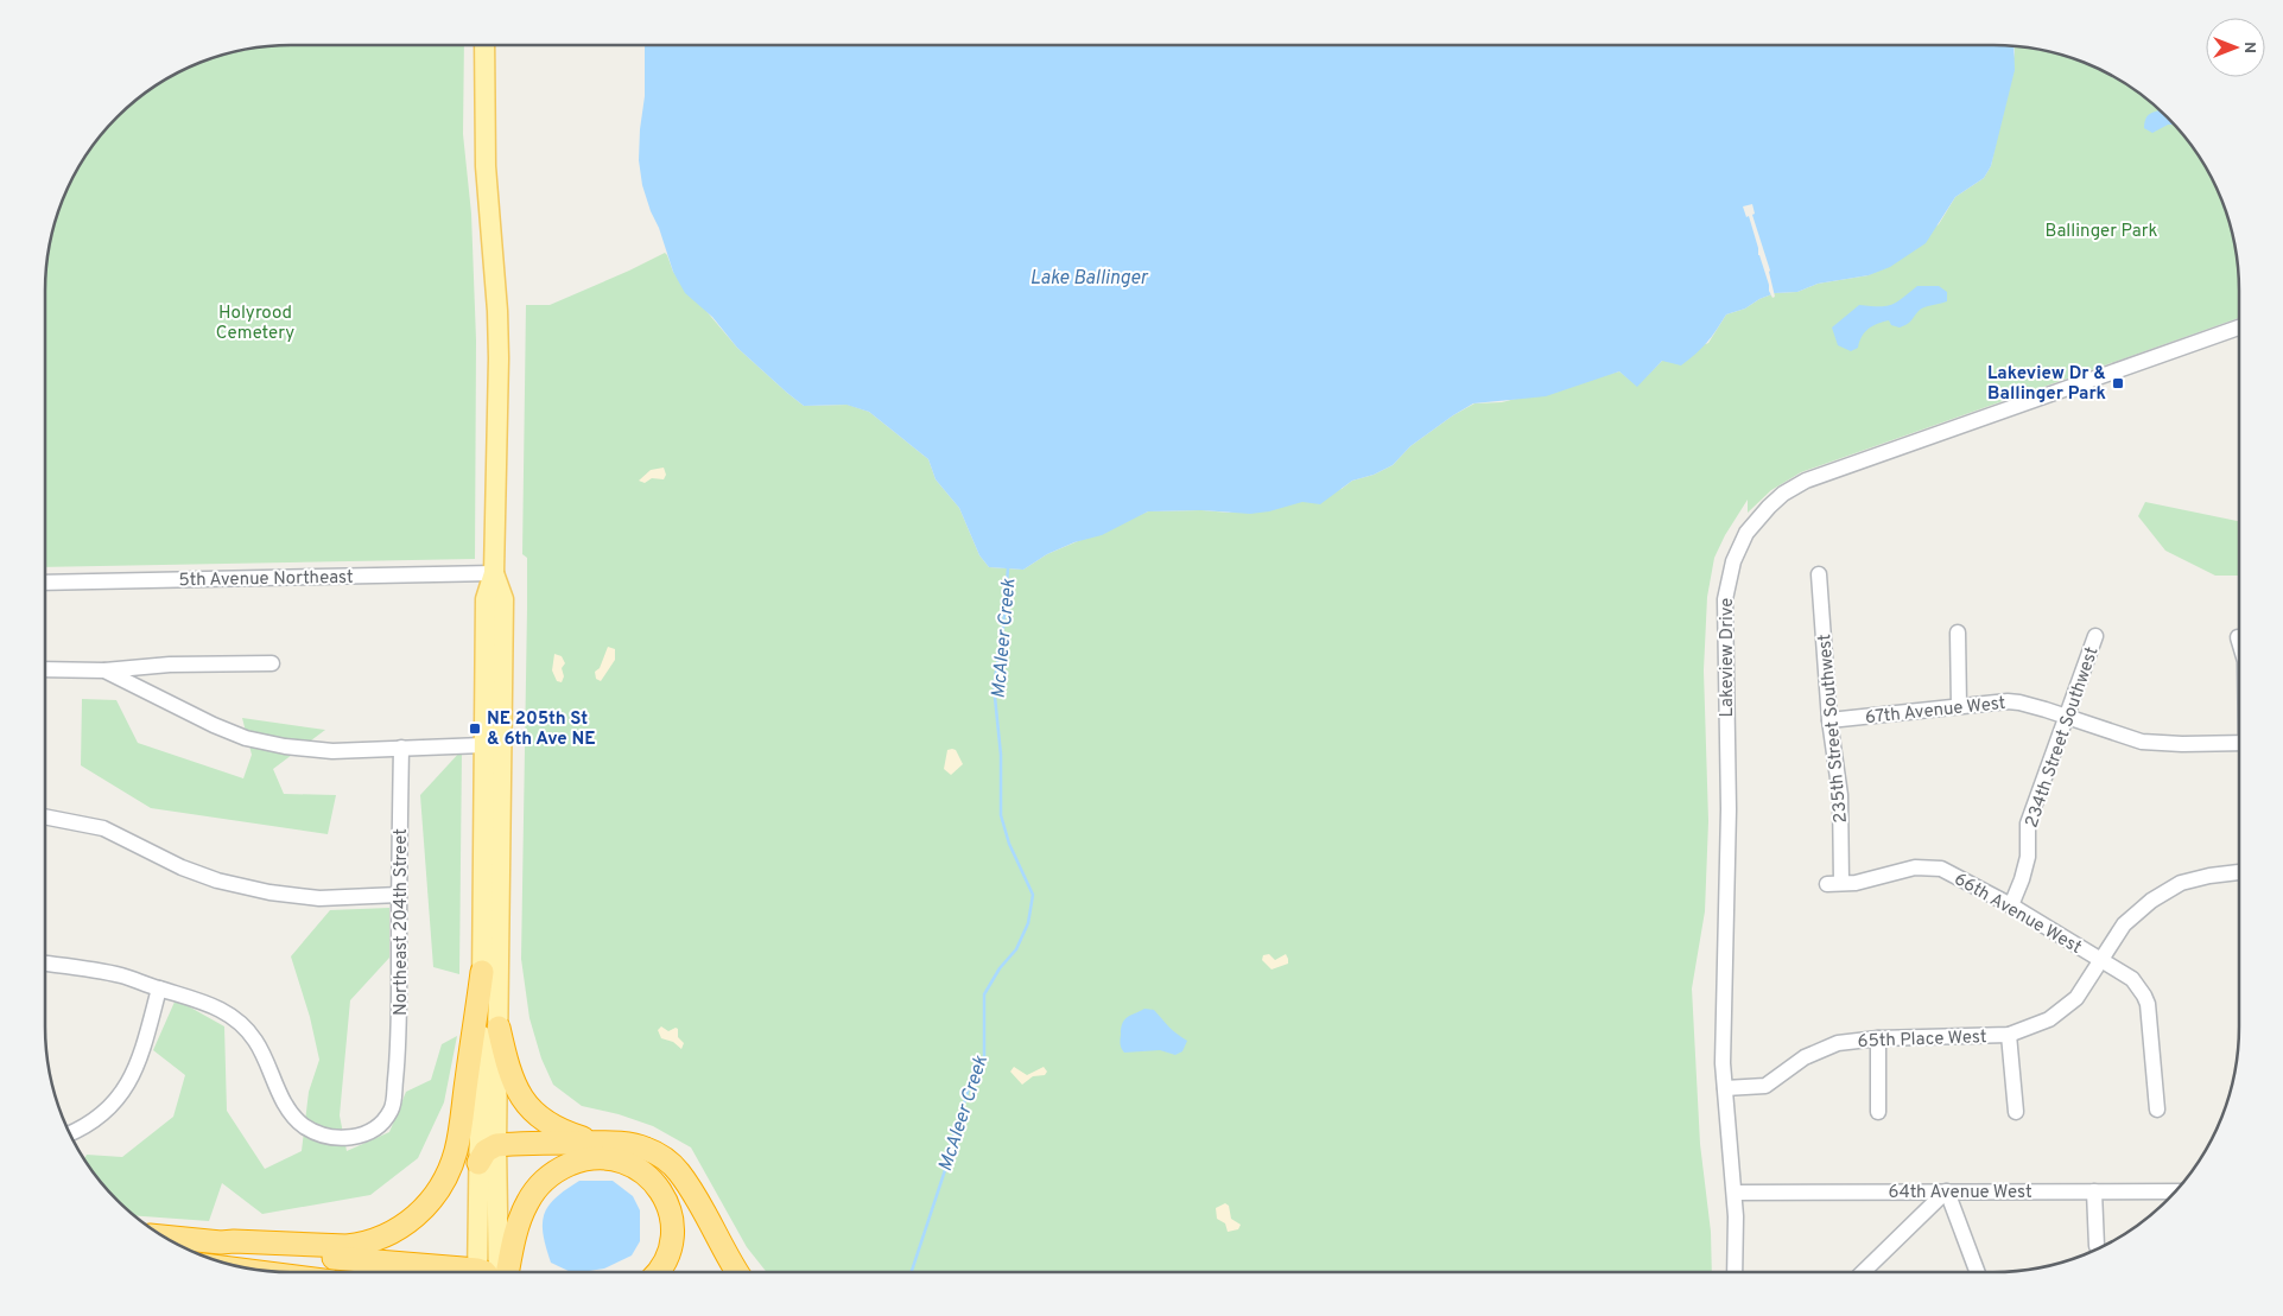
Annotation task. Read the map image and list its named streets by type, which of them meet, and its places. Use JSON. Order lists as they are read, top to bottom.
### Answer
{
  "streets": {
    "street": [
      "5th Avenue Northeast",
      "Lakeview Drive",
      "67th Avenue West",
      "235th Street Southwest",
      "234th Street Southwest",
      "66th Avenue West",
      "Northeast 204th Street",
      "65th Place West",
      "64th Avenue West"
    ]
  },
  "crossings": [
    ["Lakeview Drive", "65th Place West"],
    ["Lakeview Drive", "64th Avenue West"],
    ["67th Avenue West", "235th Street Southwest"],
    ["67th Avenue West", "234th Street Southwest"],
    ["235th Street Southwest", "66th Avenue West"],
    ["234th Street Southwest", "66th Avenue West"],
    ["66th Avenue West", "65th Place West"]
  ],
  "water": ["Lake Ballinger", "McAleer Creek"],
  "parks": ["Ballinger Park", "Holyrood Cemetery"],
  "places": {
    "transit": ["Lakeview Dr & Ballinger Park", "NE 205th St & 6th Ave NE"]
  },
  "north": "right"
}
